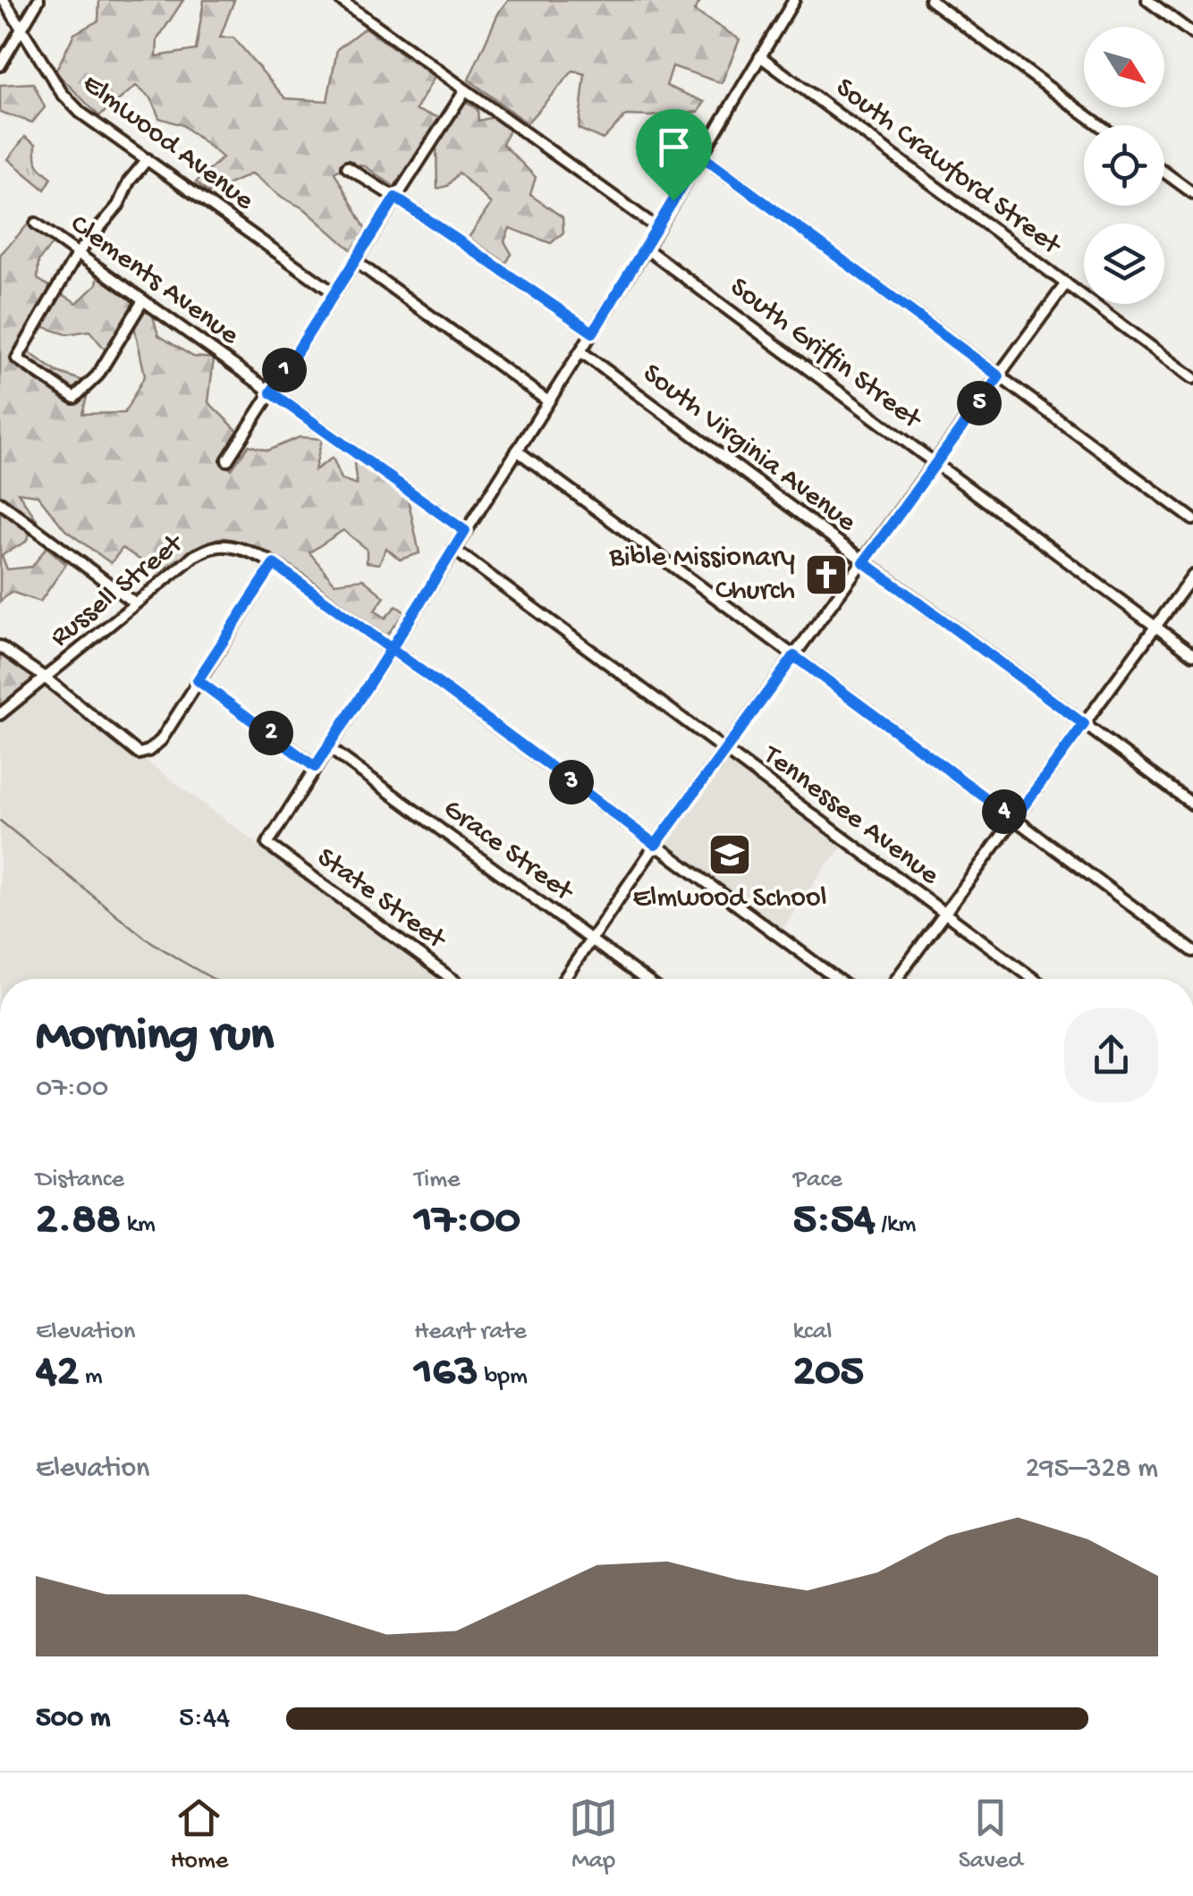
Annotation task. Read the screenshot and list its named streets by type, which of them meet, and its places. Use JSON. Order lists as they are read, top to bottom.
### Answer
{
  "streets": {
    "street": [
      "Elmwood Avenue",
      "South Crawford Street",
      "Clements Avenue",
      "South Griffin Street",
      "South Virginia Avenue",
      "Russell Street",
      "Tennessee Avenue",
      "Grace Street",
      "State Street"
    ]
  },
  "places": {
    "church": ["Bible Missionary Church"],
    "school or university": ["Elmwood School"]
  },
  "north": "bottom right",
  "page": {
    "pins": [
      "1",
      "5",
      "2",
      "3",
      "4"
    ],
    "heading": ["Morning run", "07:00"],
    "stats": [
      ["Distance", "2.88 km"],
      ["Time", "17:00"],
      ["Pace", "5:54 /km"],
      ["Elevation", "42 m"],
      ["Heart rate", "163 bpm"],
      ["kcal", "205"]
    ],
    "chart": ["Elevation", "295–328 m"],
    "list": [
      {
        "name": "500 m",
        "note": "5:44"
      }
    ],
    "tabs": ["Home", "Map", "Saved"]
  }
}
